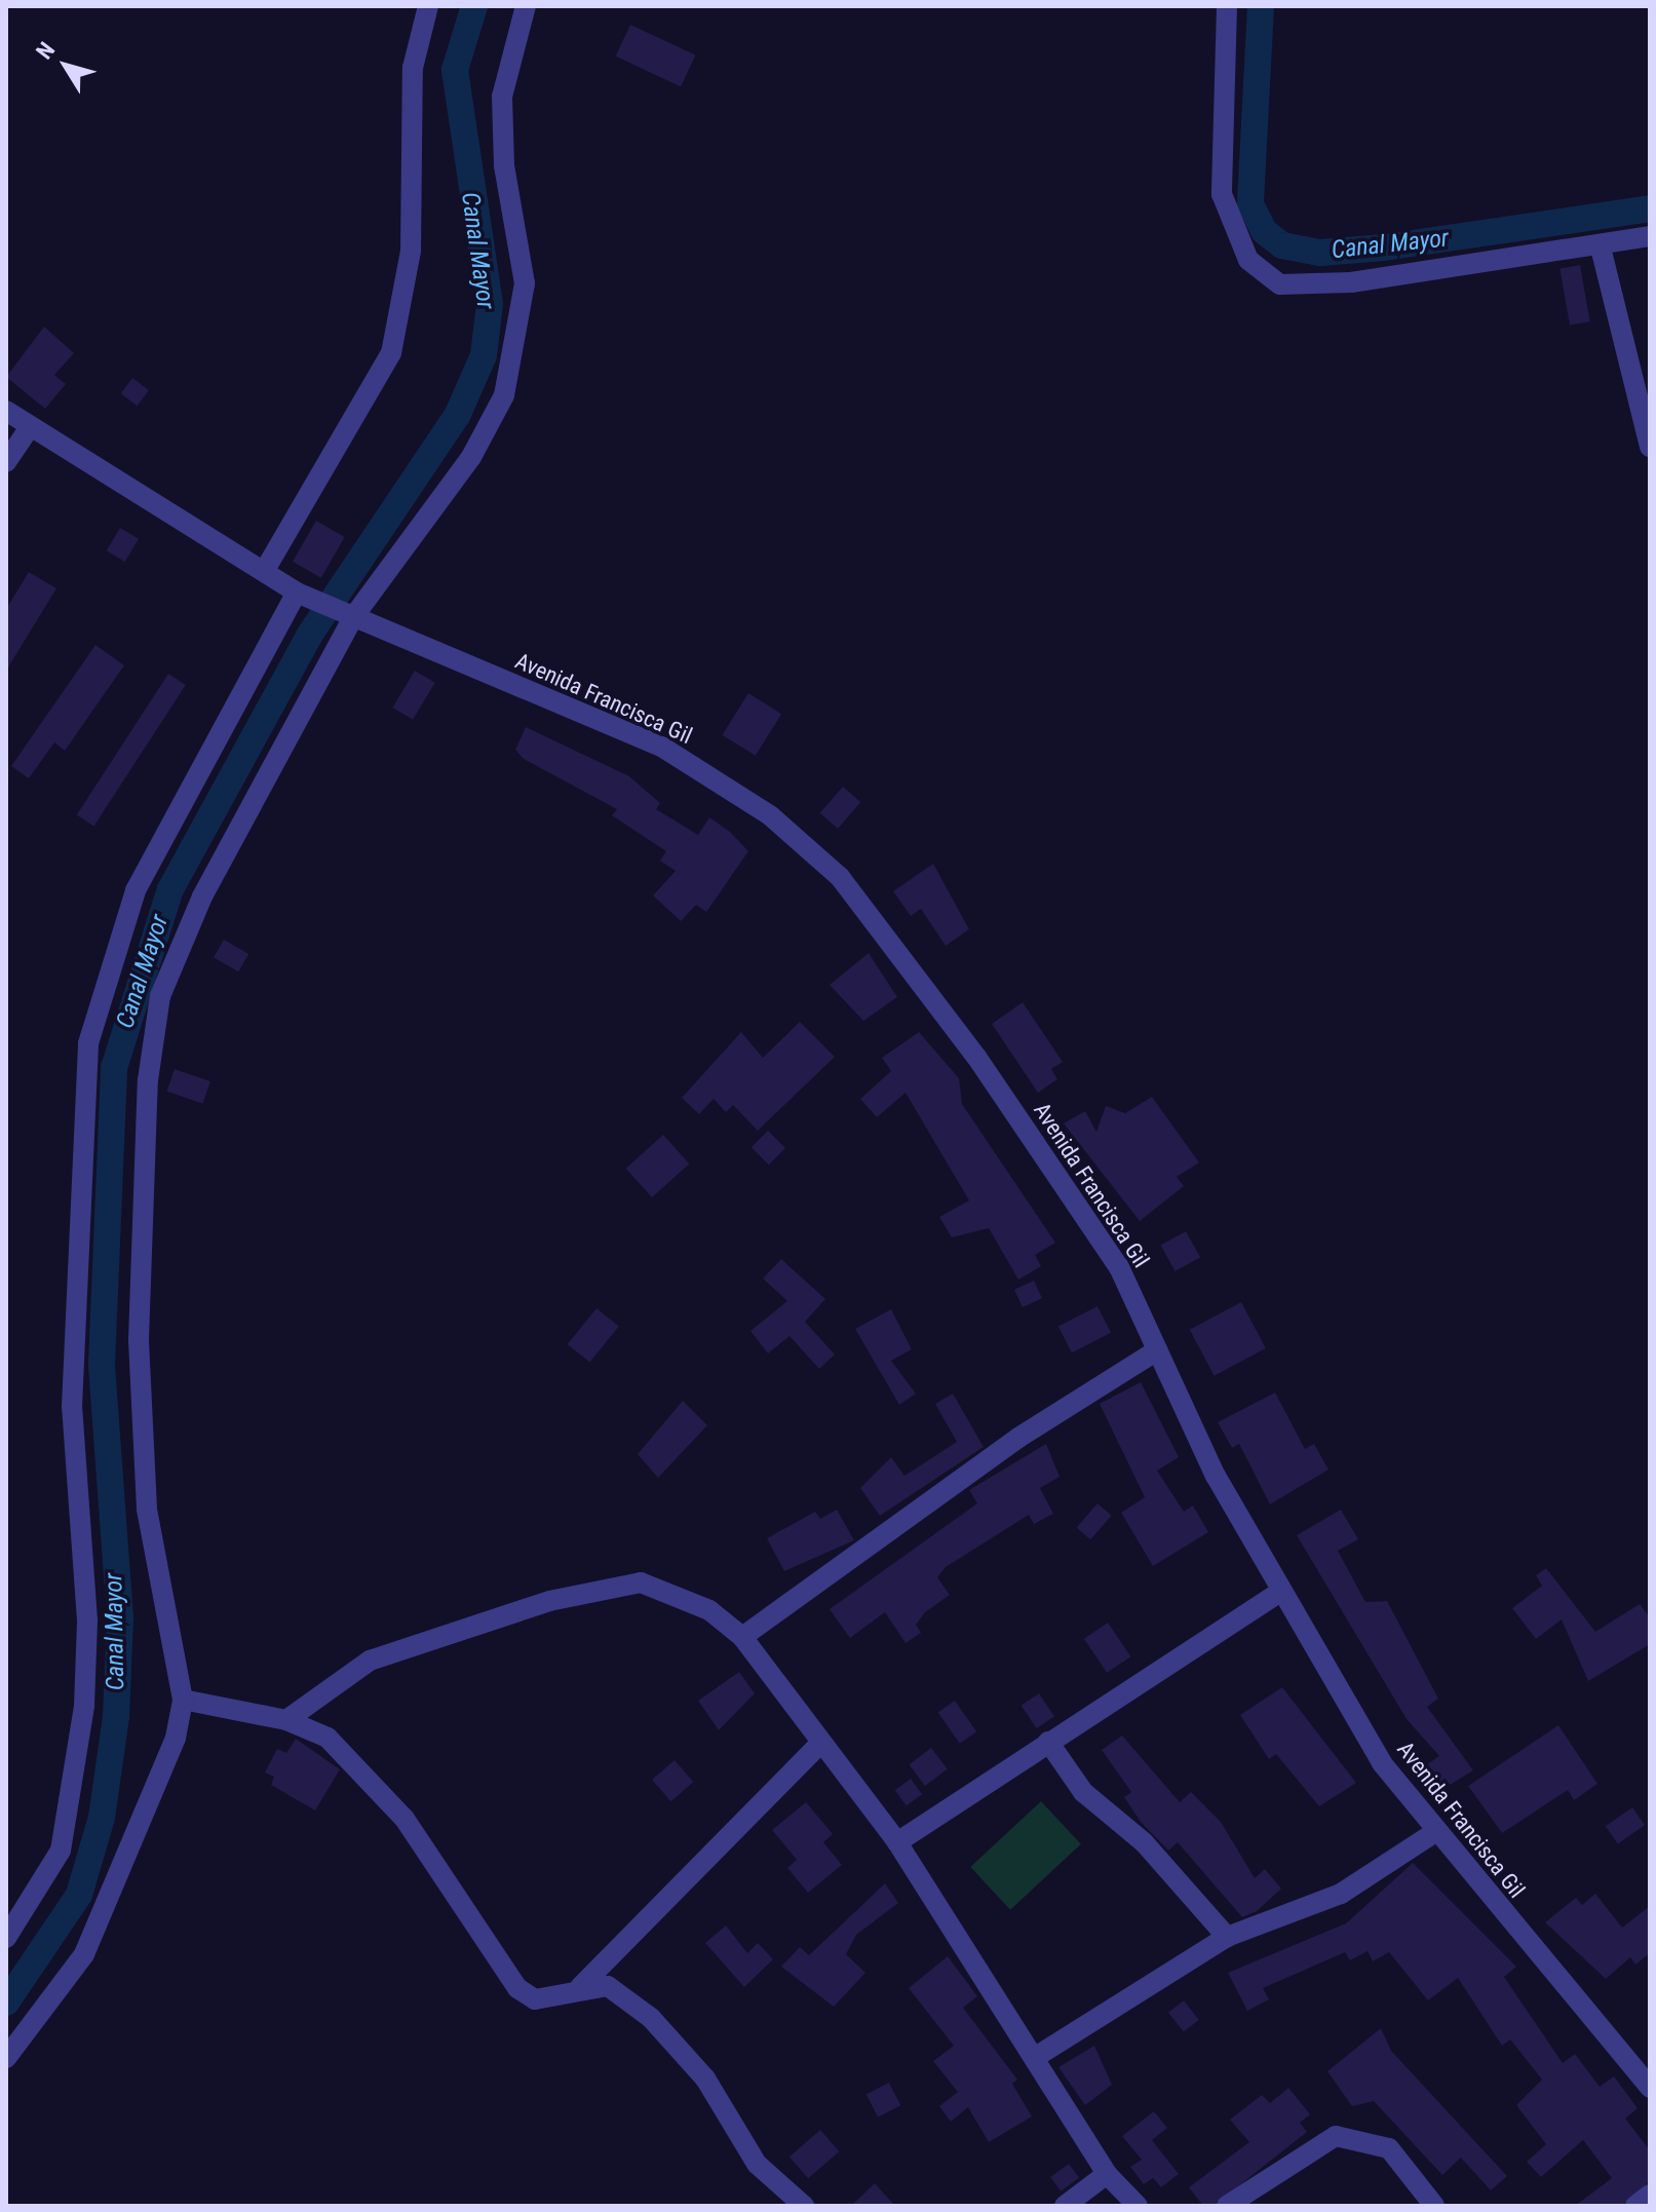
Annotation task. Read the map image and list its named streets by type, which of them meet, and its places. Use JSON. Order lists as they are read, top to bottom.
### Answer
{
  "streets": {
    "street": ["Avenida Francisca Gil"]
  },
  "water": ["Canal Mayor"],
  "north": "top left"
}
